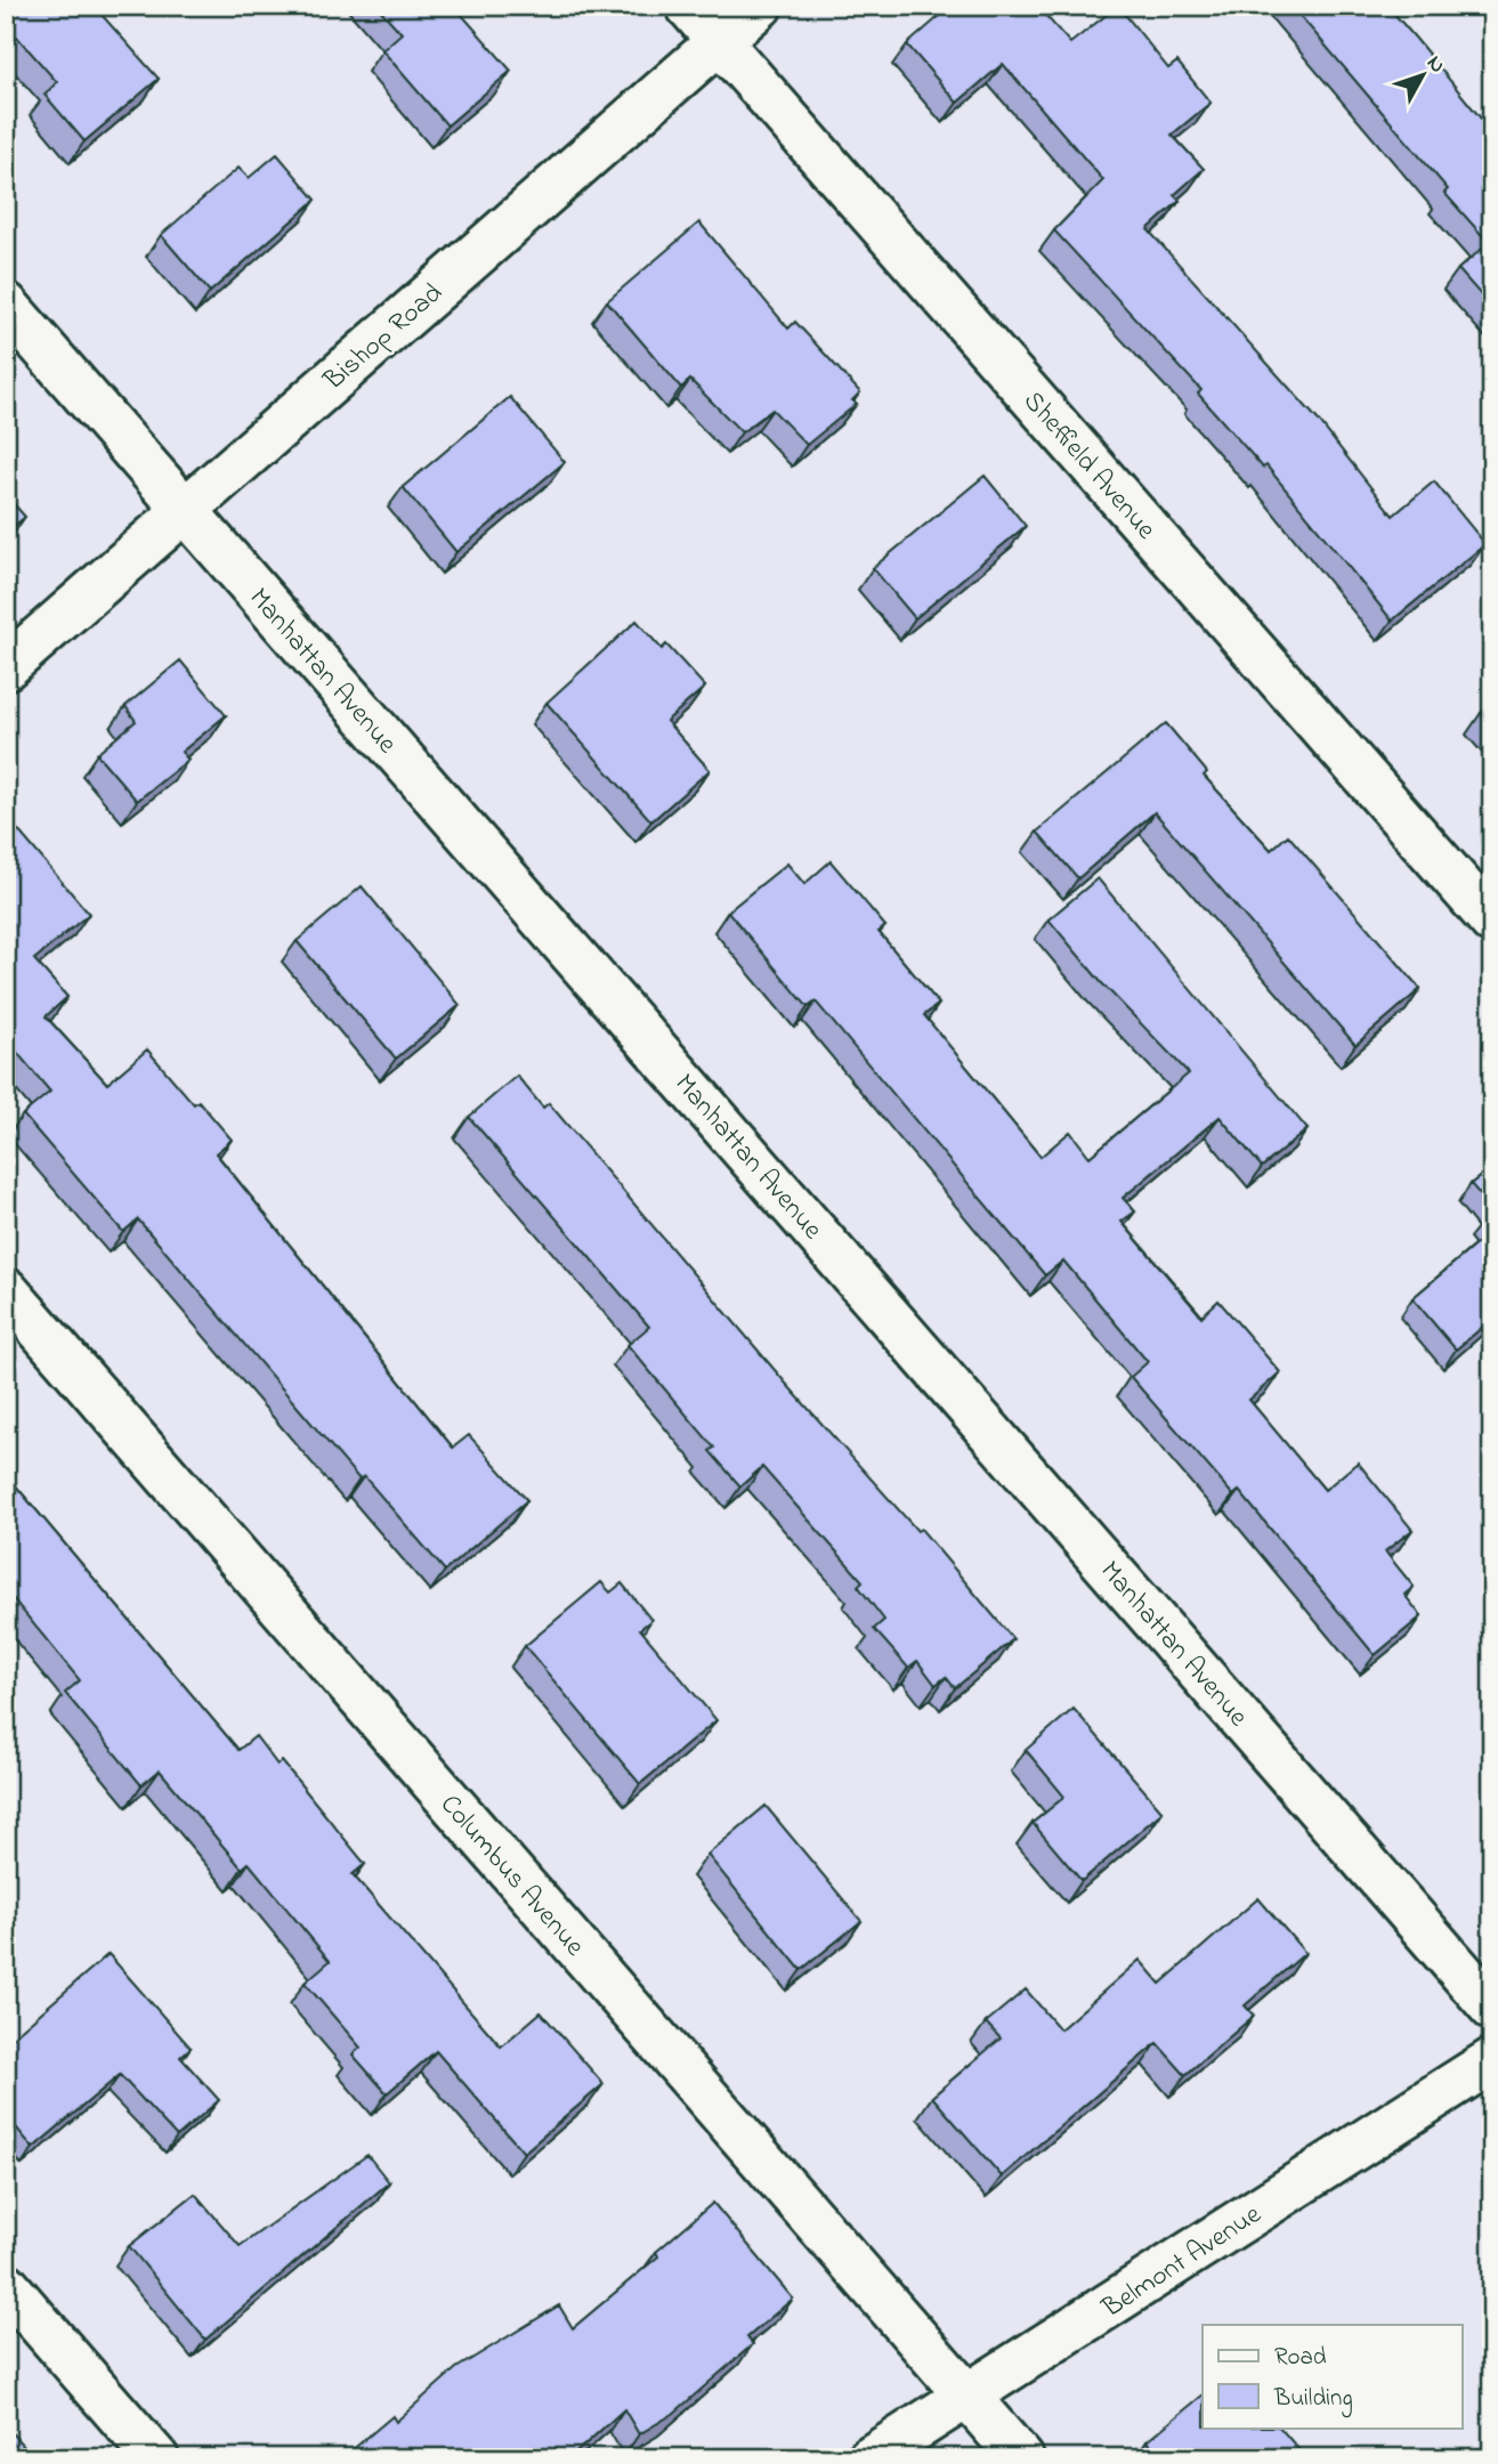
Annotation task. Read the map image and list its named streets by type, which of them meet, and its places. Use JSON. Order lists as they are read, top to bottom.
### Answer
{
  "streets": {
    "street": [
      "Bishop Road",
      "Sheffield Avenue",
      "Manhattan Avenue",
      "Columbus Avenue",
      "Belmont Avenue"
    ]
  },
  "crossings": [
    ["Bishop Road", "Sheffield Avenue"],
    ["Bishop Road", "Manhattan Avenue"],
    ["Columbus Avenue", "Belmont Avenue"]
  ],
  "legend": ["Road", "Building"],
  "north": "top right"
}
